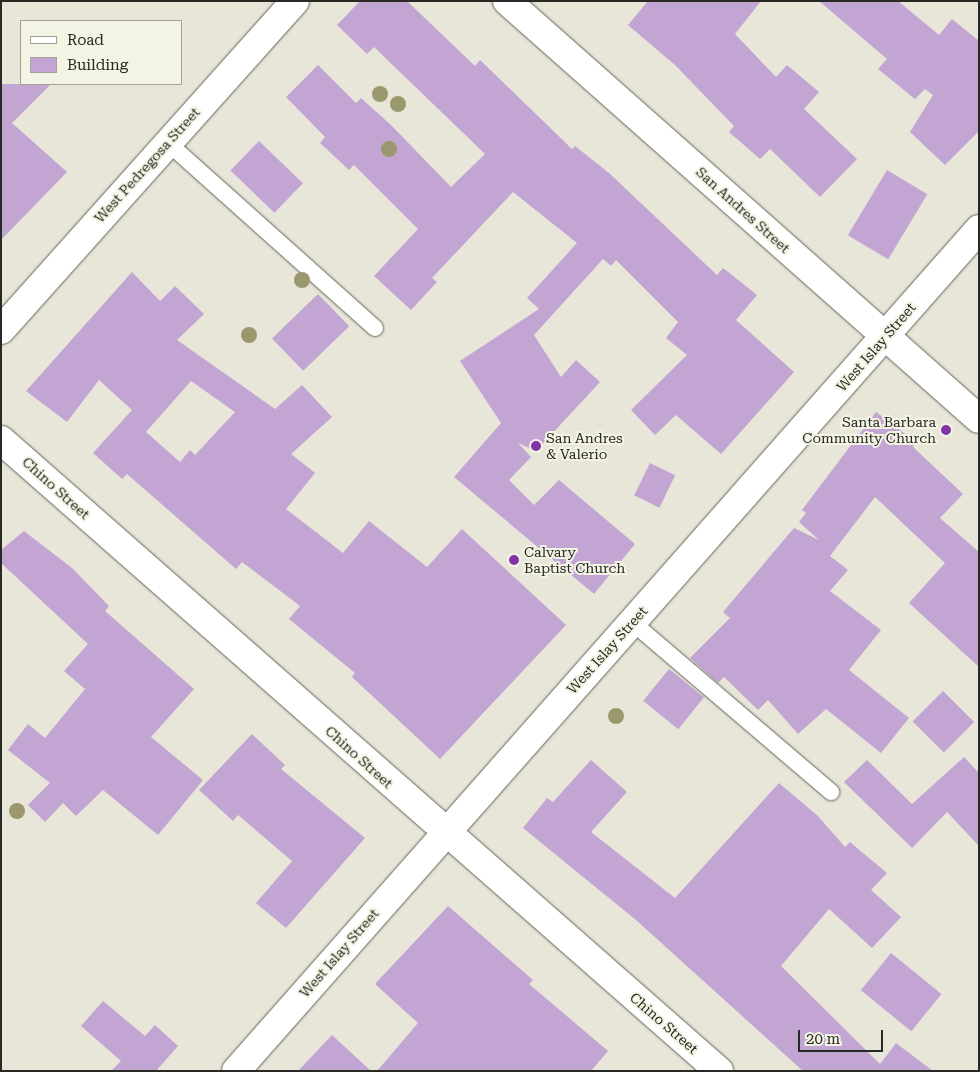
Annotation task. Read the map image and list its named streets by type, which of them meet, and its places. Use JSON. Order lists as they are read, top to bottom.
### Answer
{
  "streets": {
    "street": [
      "West Pedregosa Street",
      "San Andres Street",
      "West Islay Street",
      "Chino Street"
    ]
  },
  "crossings": [
    ["San Andres Street", "West Islay Street"],
    ["West Islay Street", "Chino Street"]
  ],
  "places": ["Santa Barbara Community Church", "San Andres & Valerio", "Calvary Baptist Church"],
  "legend": ["Road", "Building"],
  "scale_bar": "20 m"
}
